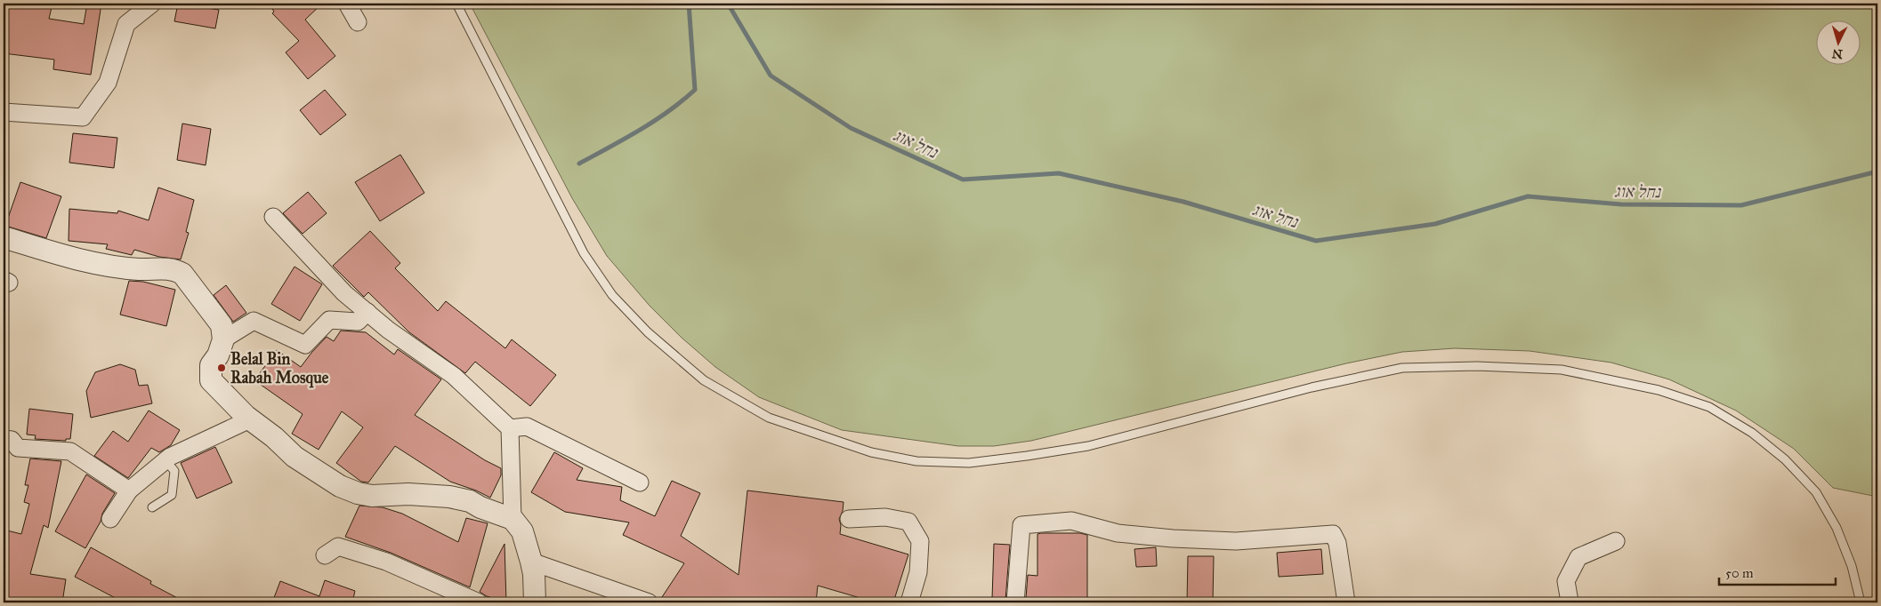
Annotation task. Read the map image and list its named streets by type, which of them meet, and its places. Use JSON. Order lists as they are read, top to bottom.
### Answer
{
  "water": ["נחל אוג"],
  "places": ["Belal Bin Rabah Mosque"],
  "scale_bar": "50 m",
  "north": "bottom"
}
